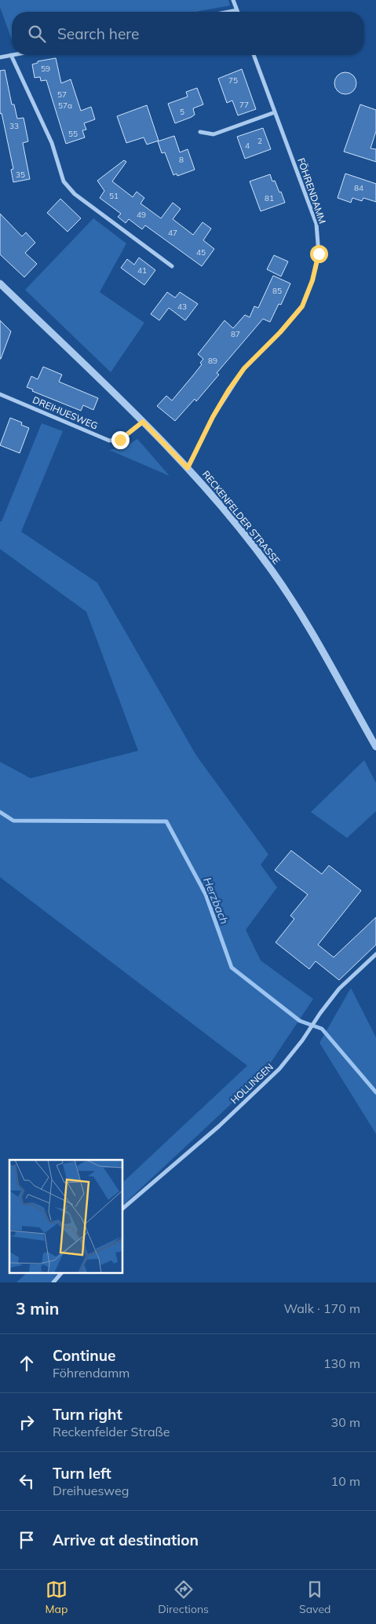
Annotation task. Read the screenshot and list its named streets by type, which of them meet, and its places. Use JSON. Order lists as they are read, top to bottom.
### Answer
{
  "streets": {
    "street": [
      "FÖHRENDAMM",
      "DREIHUESWEG",
      "RECKENFELDER STRASSE",
      "HOLLINGEN"
    ]
  },
  "crossings": [
    ["FÖHRENDAMM", "RECKENFELDER STRASSE"],
    ["DREIHUESWEG", "RECKENFELDER STRASSE"]
  ],
  "water": ["Herzbach"],
  "house_numbers": [
    "59",
    "75",
    "57",
    "77",
    "57a",
    "5",
    "33",
    "55",
    "2",
    "4",
    "8",
    "35",
    "84",
    "51",
    "81",
    "49",
    "47",
    "45",
    "41",
    "85",
    "43",
    "87",
    "89"
  ],
  "page": {
    "search": "Search here",
    "heading": ["3 min", "Walk · 170 m"],
    "list": [
      ["Continue", "Föhrendamm", "130 m"],
      ["Turn right", "Reckenfelder Straße", "30 m"],
      ["Turn left", "Dreihuesweg", "10 m"],
      "Arrive at destination"
    ],
    "nav": ["Map", "Directions", "Saved"]
  }
}
